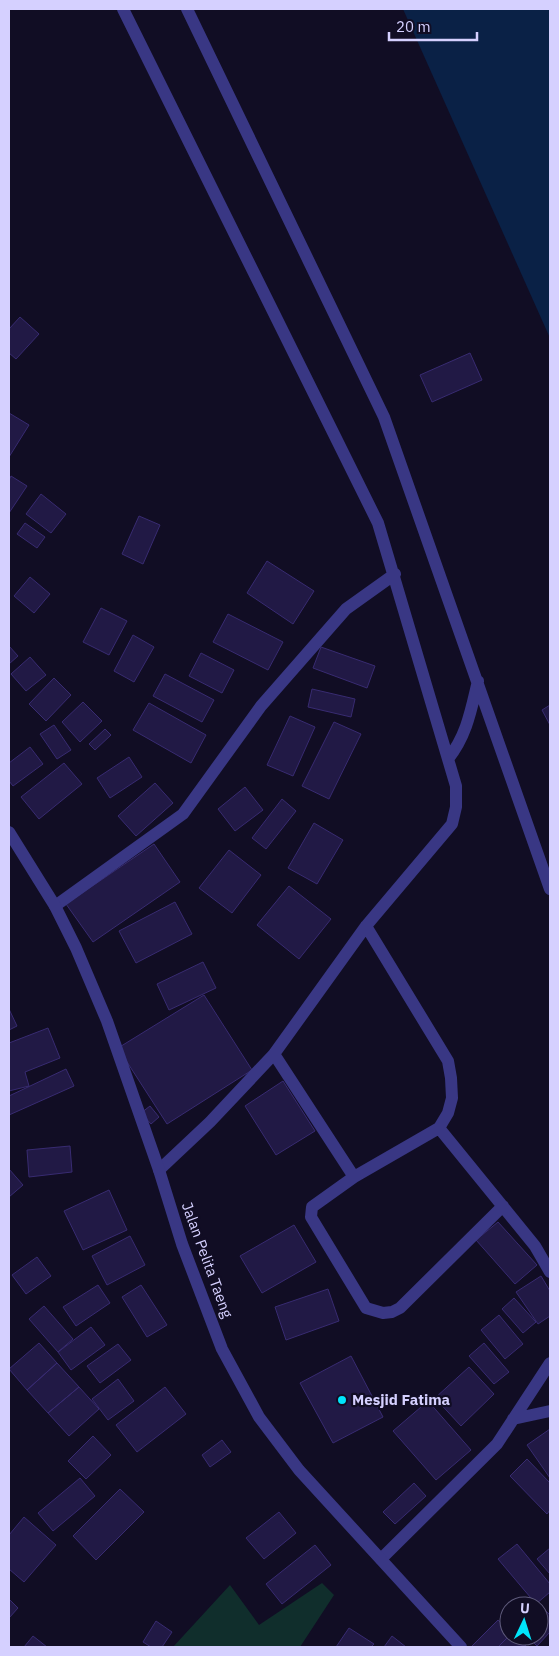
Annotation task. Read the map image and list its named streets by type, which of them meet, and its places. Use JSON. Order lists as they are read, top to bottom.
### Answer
{
  "streets": {
    "street": ["Jalan Pelita Taeng"]
  },
  "places": ["Mesjid Fatima"],
  "scale_bar": "20 m",
  "north": "top"
}
